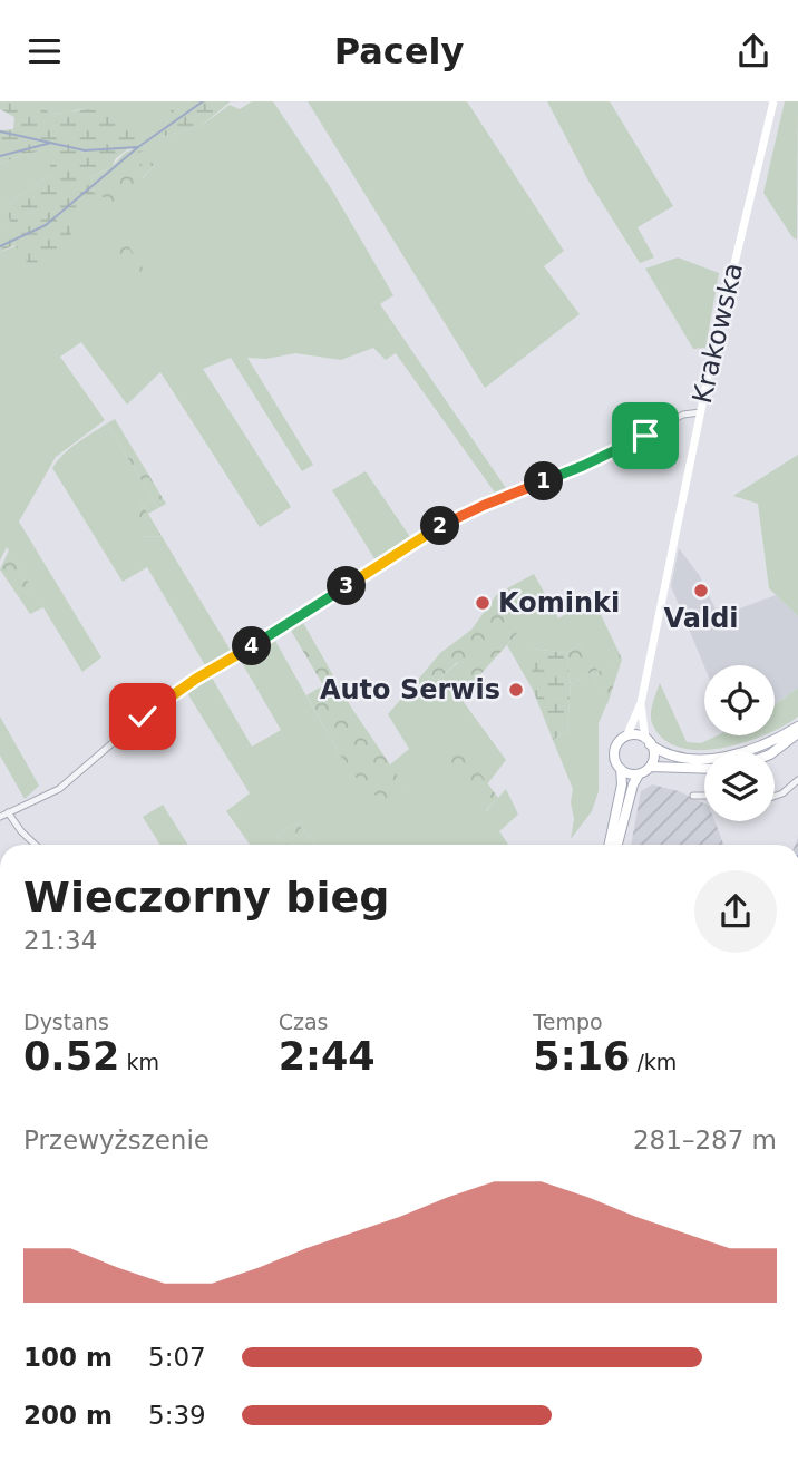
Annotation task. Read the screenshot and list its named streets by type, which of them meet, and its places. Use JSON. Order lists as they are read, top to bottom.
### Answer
{
  "streets": {
    "main road": ["Krakowska"]
  },
  "places": ["Valdi", "Kominki", "Auto Serwis"],
  "page": {
    "header": "Pacely",
    "pins": [
      "1",
      "2",
      "3",
      "4"
    ],
    "heading": ["Wieczorny bieg", "21:34"],
    "stats": [
      ["Dystans", "0.52 km"],
      ["Czas", "2:44"],
      ["Tempo", "5:16 /km"]
    ],
    "chart": ["Przewyższenie", "281–287 m"],
    "list": [
      {
        "name": "100 m",
        "note": "5:07"
      },
      {
        "name": "200 m",
        "note": "5:39"
      }
    ]
  }
}
